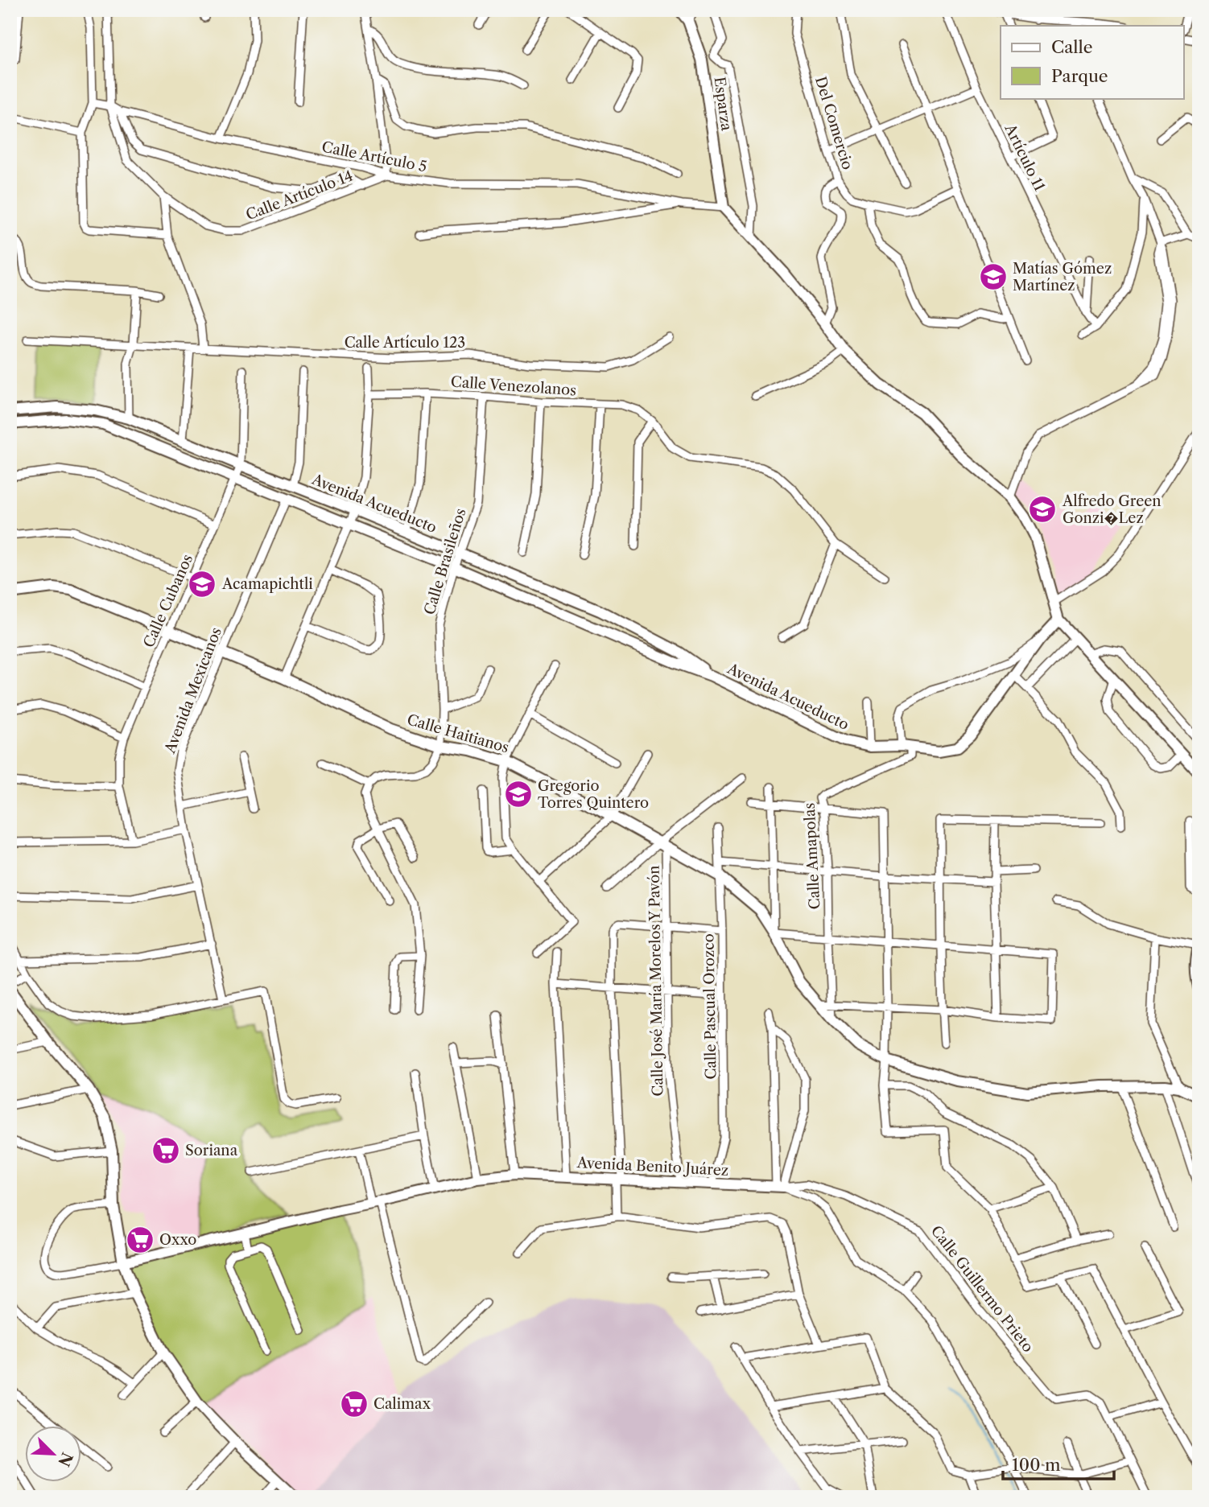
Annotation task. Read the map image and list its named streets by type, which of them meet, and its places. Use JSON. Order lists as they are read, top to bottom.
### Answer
{
  "streets": {
    "main road": [
      "Esparza",
      "Avenida Acueducto",
      "Calle Haitianos",
      "Avenida Benito Juárez"
    ],
    "street": [
      "Del Comercio",
      "Calle Artículo 5",
      "Artículo 11",
      "Calle Artículo 14",
      "Calle Artículo 123",
      "Calle Venezolanos",
      "Calle Brasileños",
      "Calle Cubanos",
      "Avenida Mexicanos",
      "Calle Amapolas",
      "Calle José María Morelos Y Pavón",
      "Calle Pascual Orozco",
      "Calle Guillermo Prieto"
    ]
  },
  "crossings": [
    ["Esparza", "Calle Artículo 5"],
    ["Calle Artículo 5", "Calle Artículo 14"],
    ["Calle Venezolanos", "Calle Brasileños"],
    ["Avenida Acueducto", "Calle Brasileños"],
    ["Avenida Acueducto", "Calle Cubanos"],
    ["Avenida Acueducto", "Avenida Mexicanos"],
    ["Avenida Acueducto", "Calle Amapolas"],
    ["Calle Brasileños", "Calle Haitianos"],
    ["Calle Cubanos", "Calle Haitianos"],
    ["Avenida Mexicanos", "Calle Haitianos"],
    ["Calle Haitianos", "Calle Amapolas"],
    ["Calle Haitianos", "Calle José María Morelos Y Pavón"],
    ["Calle Haitianos", "Calle Pascual Orozco"],
    ["Calle José María Morelos Y Pavón", "Avenida Benito Juárez"],
    ["Calle Pascual Orozco", "Avenida Benito Juárez"],
    ["Avenida Benito Juárez", "Calle Guillermo Prieto"]
  ],
  "places": {
    "school or university": [
      "Matías Gómez Martínez",
      "Alfredo Green Gonzi�Lez",
      "Acamapichtli",
      "Gregorio Torres Quintero"
    ],
    "supermarket": ["Soriana", "Oxxo", "Calimax"]
  },
  "legend": ["Calle", "Parque"],
  "scale_bar": "100 m",
  "north": "bottom right"
}
